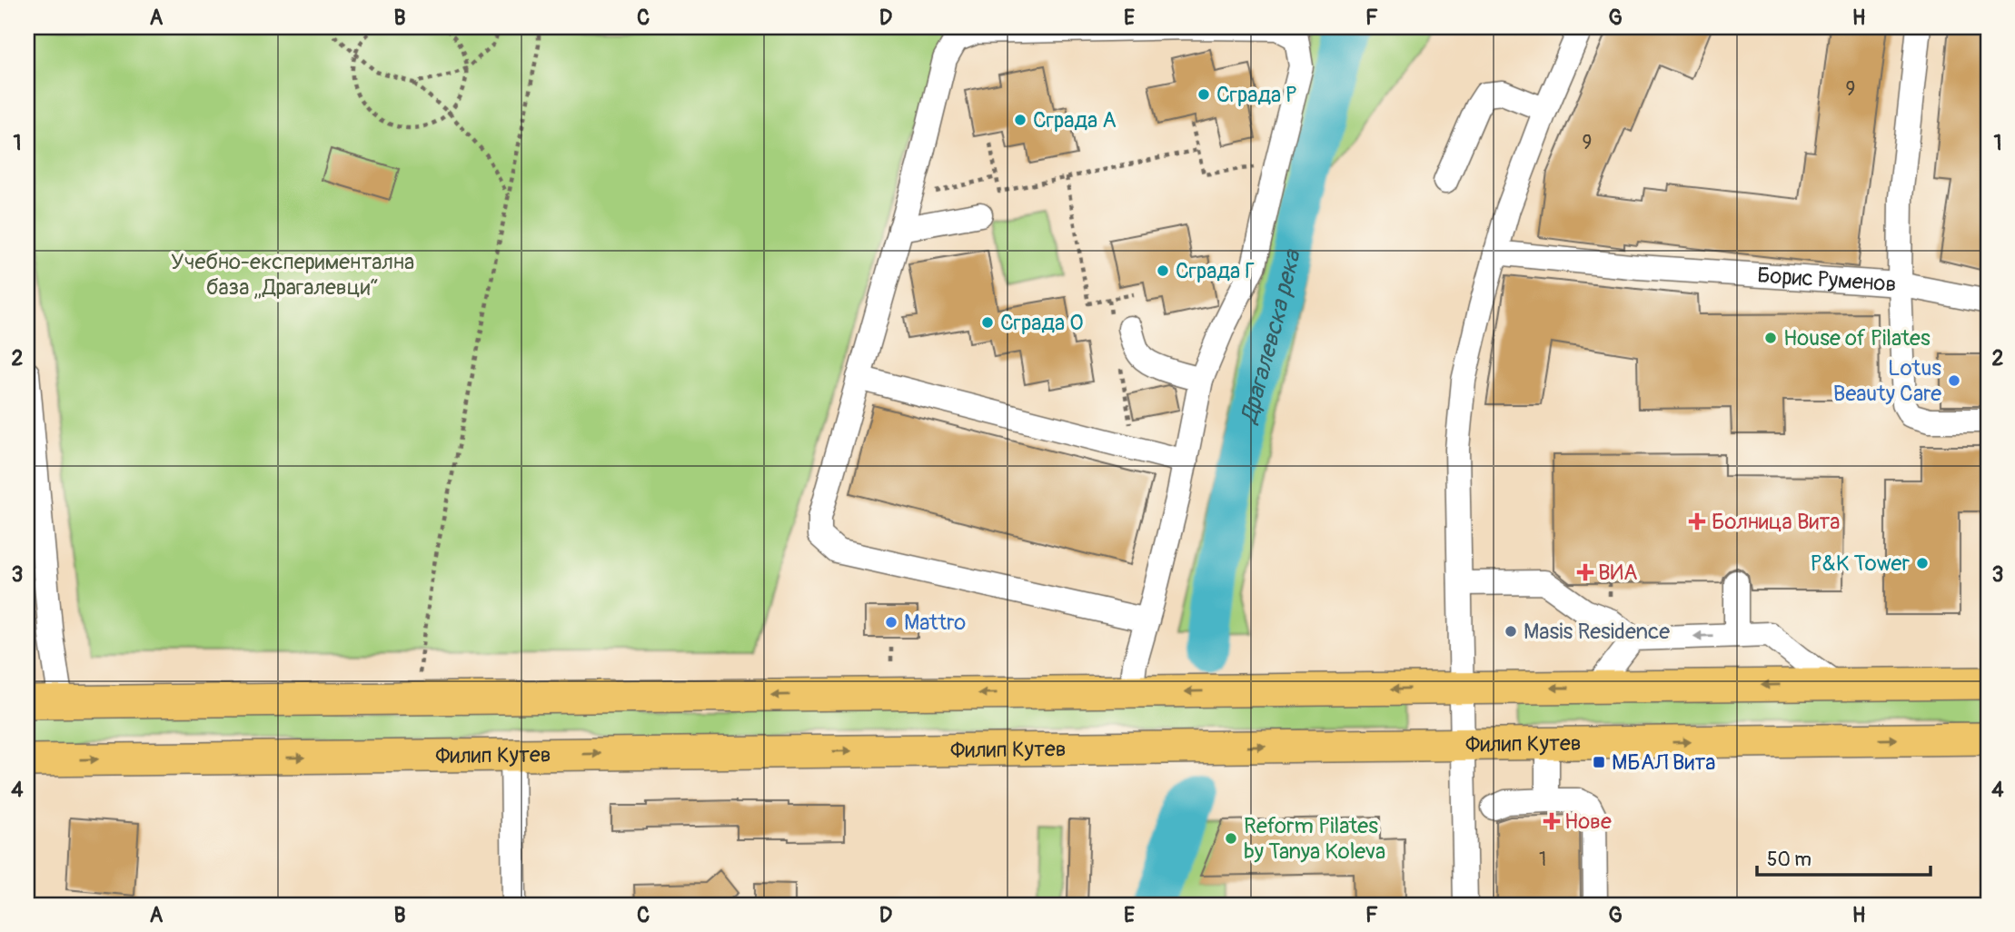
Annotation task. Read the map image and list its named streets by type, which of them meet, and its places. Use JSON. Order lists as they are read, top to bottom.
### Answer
{
  "streets": {
    "main road": ["Филип Кутев"],
    "street": ["Борис Руменов"]
  },
  "water": ["Драгалевска река"],
  "parks": ["Учебно-експериментална база „Драгалевци“"],
  "places": {
    "other": [
      "Сграда Р",
      "Сграда А",
      "Сграда Г",
      "Сграда О",
      "House of Pilates",
      "Lotus Beauty Care",
      "P&K Tower",
      "Mattro",
      "Masis Residence",
      "Reform Pilates by Tanya Koleva"
    ],
    "health": ["Болница Вита", "ВИА", "Нове"],
    "transit": ["МБАЛ Вита"]
  },
  "house_numbers": ["9", "9", "1"],
  "scale_bar": "50 m",
  "grid": {
    "columns": [
      "A",
      "B",
      "C",
      "D",
      "E",
      "F",
      "G",
      "H"
    ],
    "rows": [
      "1",
      "2",
      "3",
      "4"
    ]
  }
}
